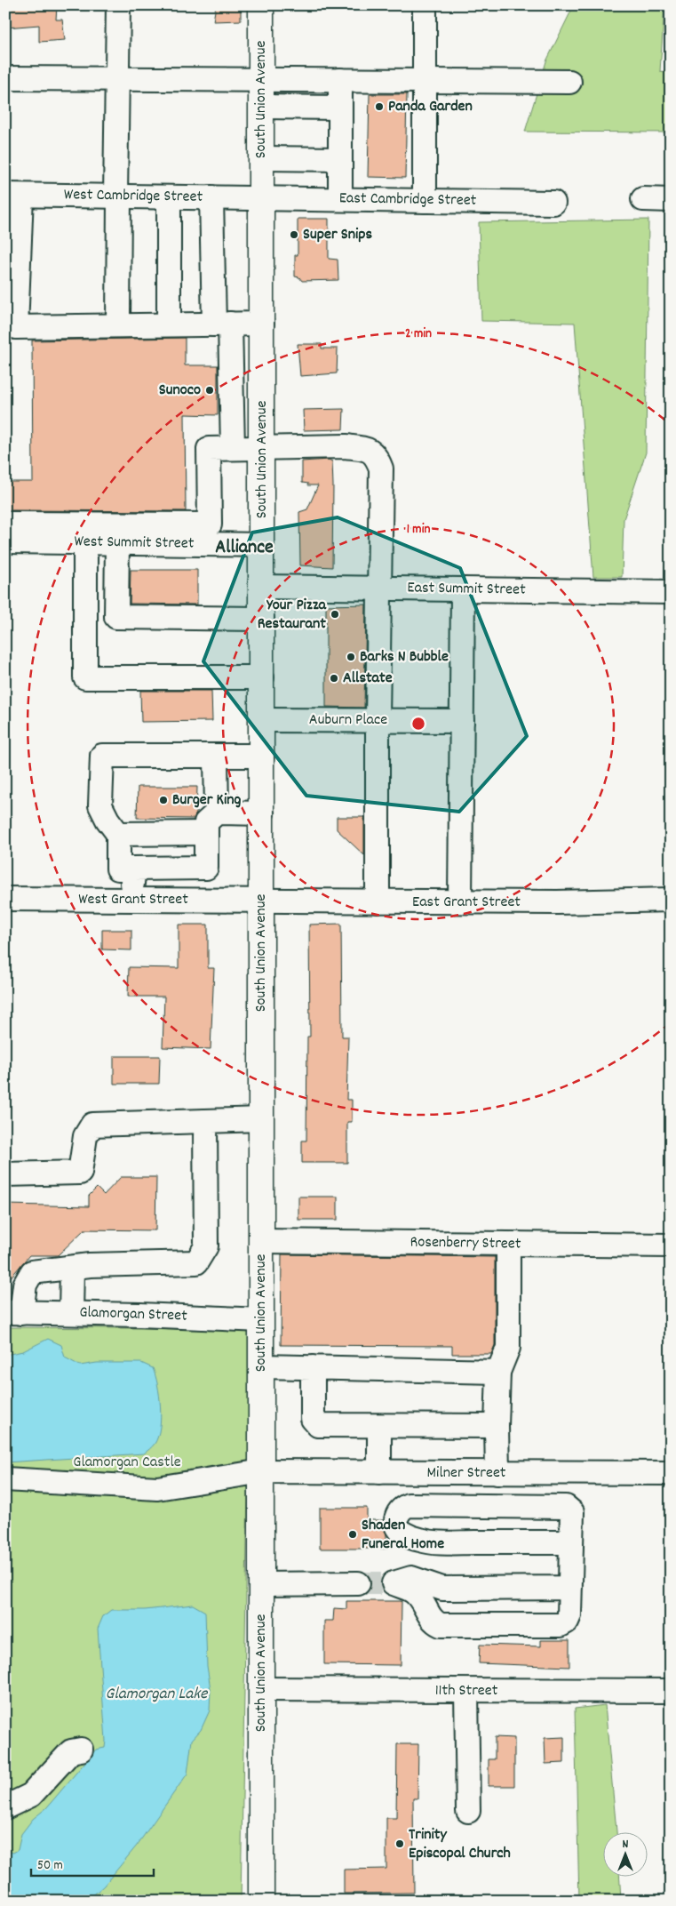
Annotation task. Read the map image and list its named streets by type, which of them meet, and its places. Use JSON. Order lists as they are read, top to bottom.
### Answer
{
  "streets": {
    "main road": ["South Union Avenue"],
    "street": [
      "West Cambridge Street",
      "East Cambridge Street",
      "West Summit Street",
      "East Summit Street",
      "Auburn Place",
      "West Grant Street",
      "East Grant Street",
      "Rosenberry Street",
      "Glamorgan Street",
      "Milner Street",
      "11th Street"
    ]
  },
  "crossings": [
    ["South Union Avenue", "West Cambridge Street"],
    ["South Union Avenue", "East Cambridge Street"],
    ["South Union Avenue", "West Summit Street"],
    ["South Union Avenue", "East Summit Street"],
    ["South Union Avenue", "Auburn Place"],
    ["South Union Avenue", "West Grant Street"],
    ["South Union Avenue", "East Grant Street"],
    ["South Union Avenue", "Rosenberry Street"],
    ["South Union Avenue", "Glamorgan Street"],
    ["South Union Avenue", "Milner Street"],
    ["South Union Avenue", "11th Street"],
    ["West Cambridge Street", "East Cambridge Street"],
    ["West Grant Street", "East Grant Street"]
  ],
  "districts": ["Alliance"],
  "water": ["Glamorgan Lake"],
  "parks": ["Glamorgan Castle"],
  "places": [
    "Panda Garden",
    "Super Snips",
    "Sunoco",
    "Your Pizza Restaurant",
    "Barks N Bubble",
    "Allstate",
    "Burger King",
    "Shaden Funeral Home",
    "Trinity Episcopal Church"
  ],
  "scale_bar": "50 m",
  "north": "top",
  "rings": ["2 min", "1 min"]
}
